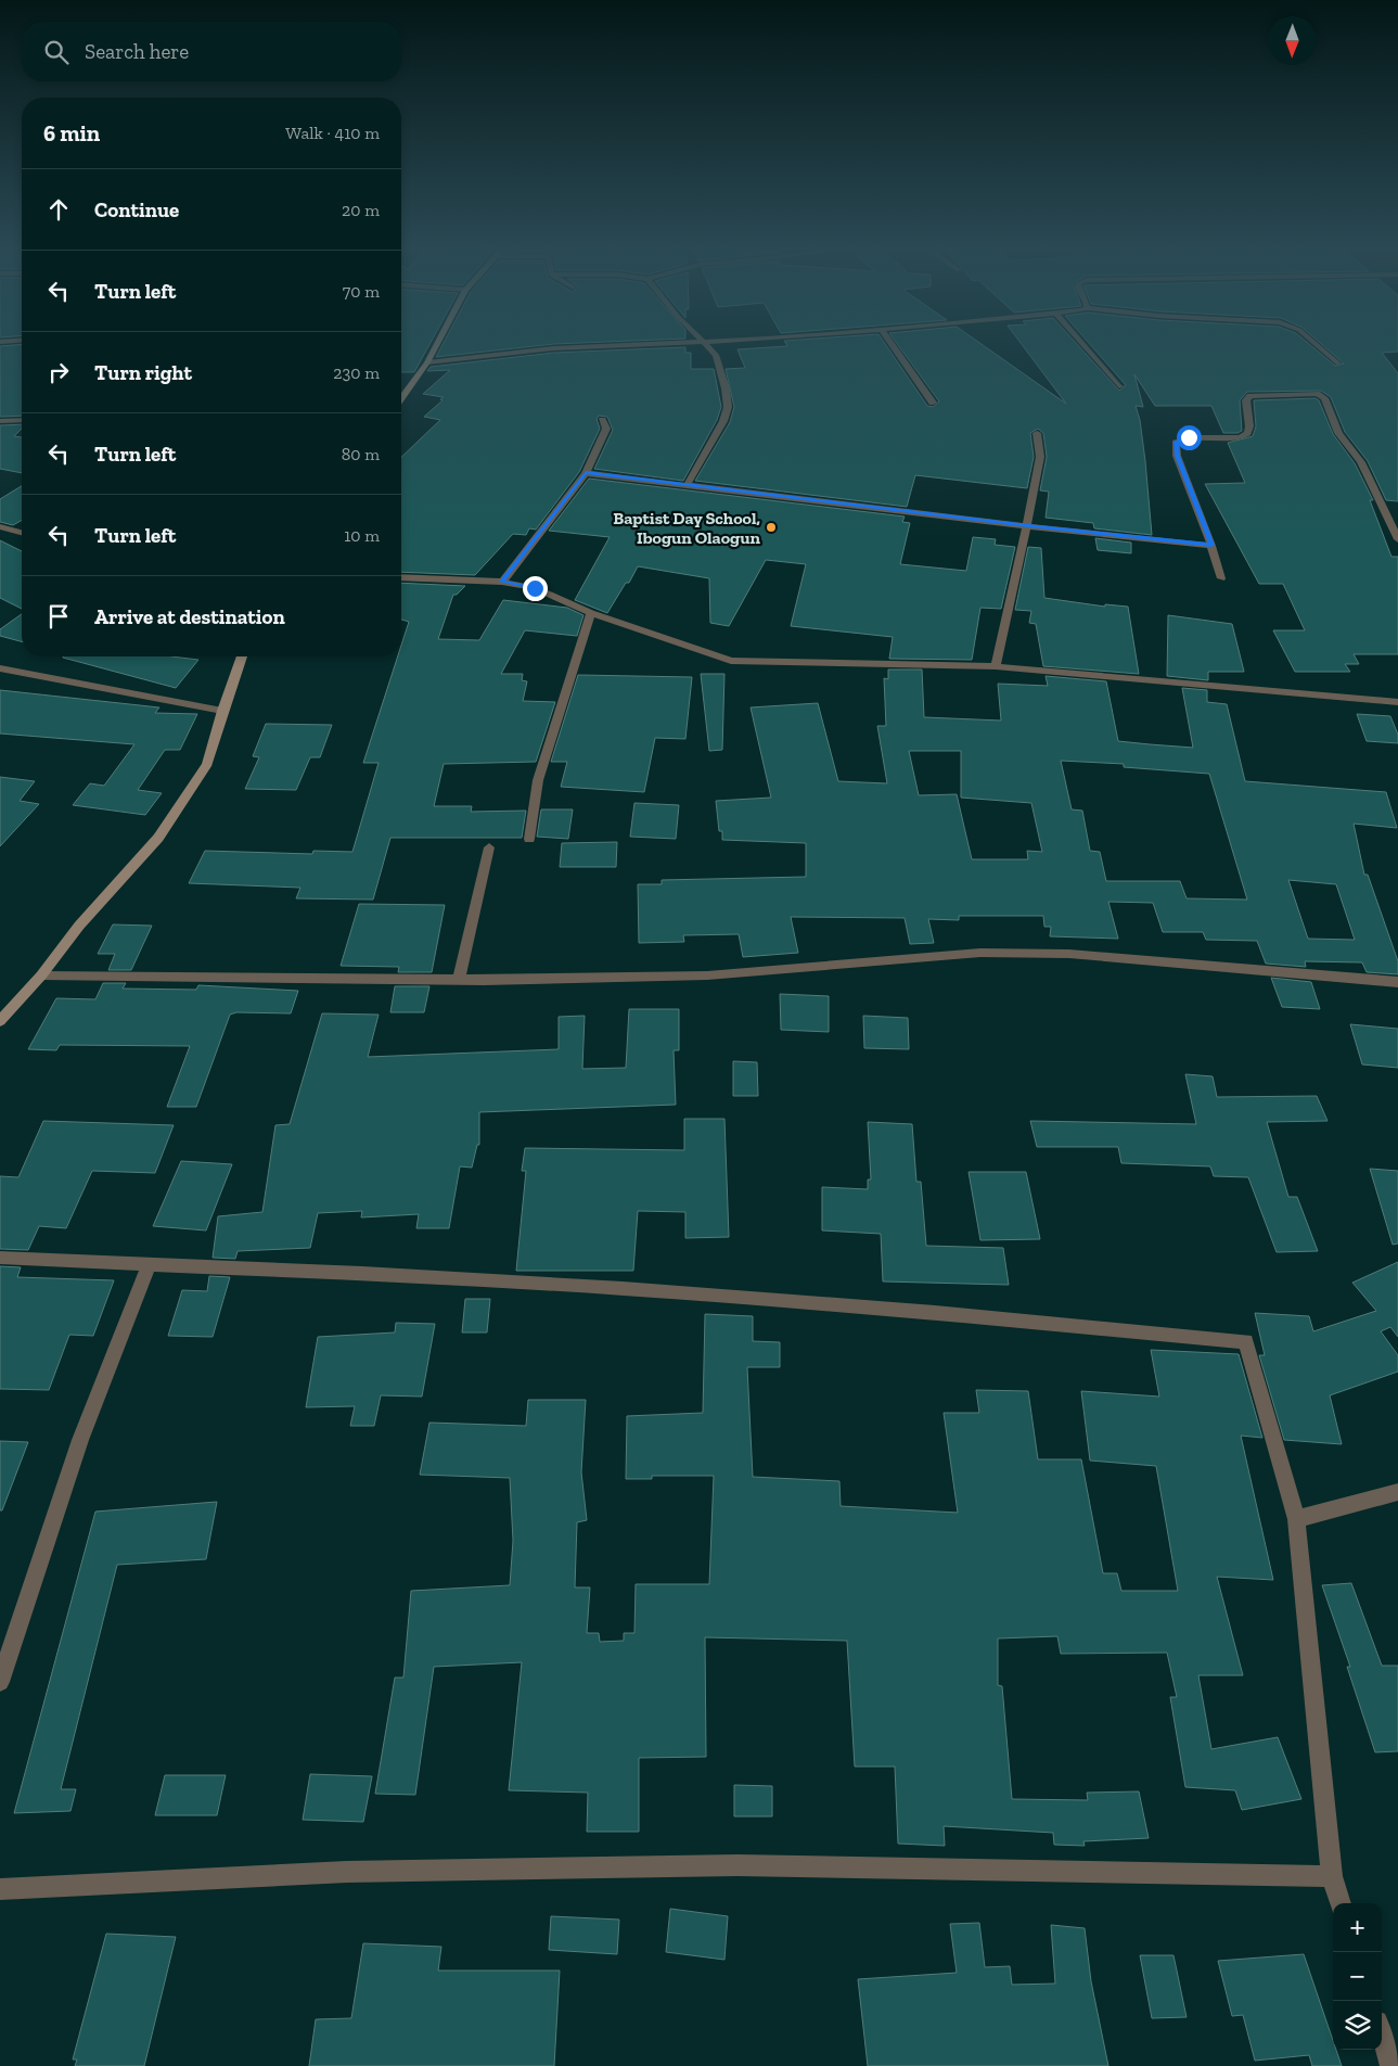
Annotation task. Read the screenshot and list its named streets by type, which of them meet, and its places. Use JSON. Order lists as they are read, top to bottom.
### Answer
{
  "places": ["Baptist Day School, Ibogun Olaogun"],
  "north": "bottom",
  "page": {
    "search": "Search here",
    "heading": ["6 min", "Walk · 410 m"],
    "list": [
      ["Continue", "20 m"],
      ["Turn left", "70 m"],
      ["Turn right", "230 m"],
      ["Turn left", "80 m"],
      ["Turn left", "10 m"],
      "Arrive at destination"
    ],
    "map_buttons": ["+", "−"]
  }
}
